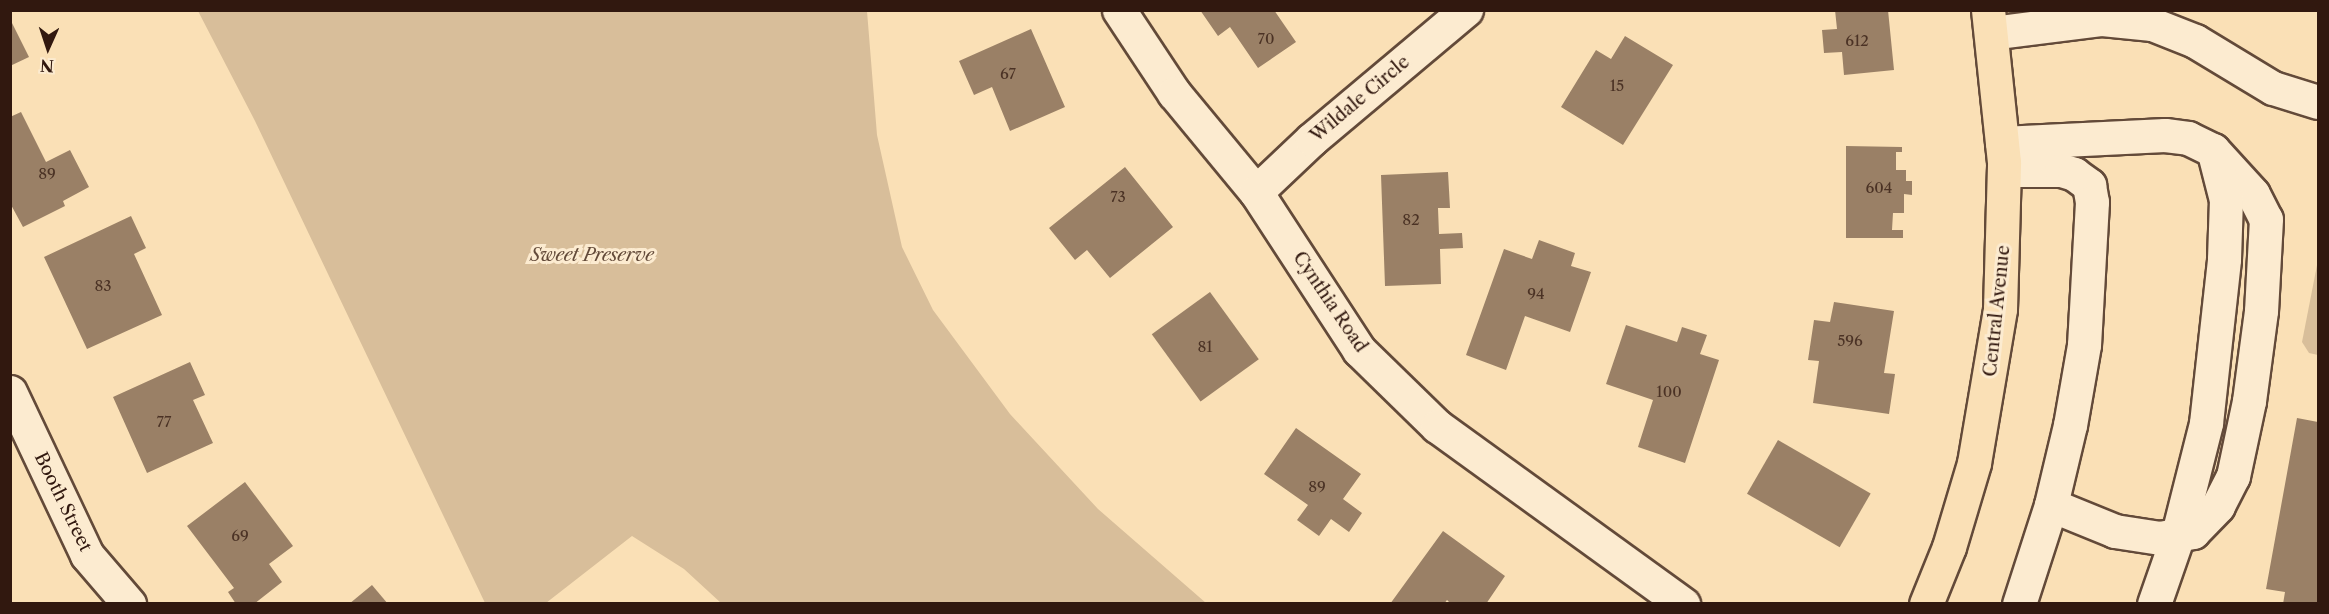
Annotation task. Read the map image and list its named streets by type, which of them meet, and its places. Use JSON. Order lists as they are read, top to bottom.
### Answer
{
  "streets": {
    "main road": ["Central Avenue"],
    "street": ["Wildale Circle", "Cynthia Road", "Booth Street"]
  },
  "crossings": [
    ["Wildale Circle", "Cynthia Road"]
  ],
  "parks": ["Sweet Preserve"],
  "house_numbers": [
    "70",
    "612",
    "67",
    "15",
    "89",
    "604",
    "73",
    "82",
    "83",
    "94",
    "596",
    "81",
    "100",
    "77",
    "89",
    "69"
  ],
  "north": "bottom"
}
